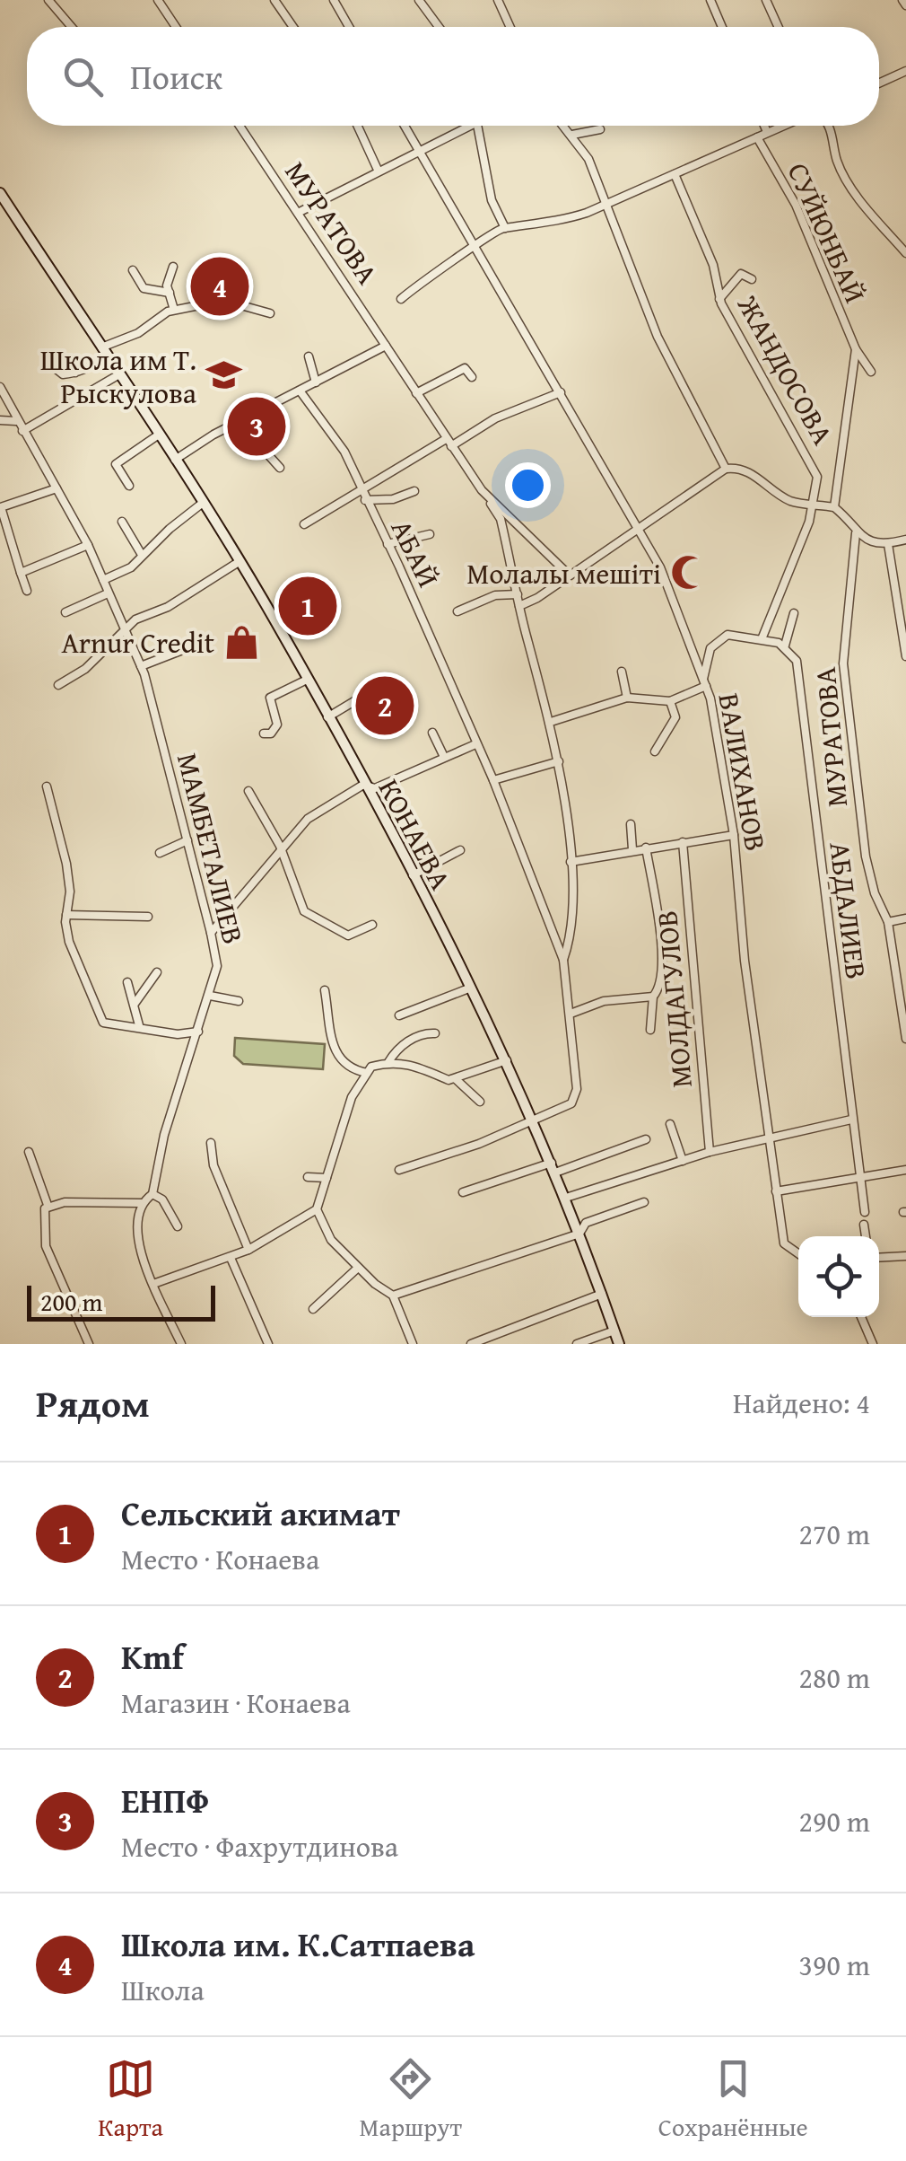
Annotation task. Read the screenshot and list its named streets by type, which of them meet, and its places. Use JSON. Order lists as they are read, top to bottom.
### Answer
{
  "streets": {
    "main road": ["КОНАЕВА"],
    "street": [
      "МУРАТОВА",
      "СУЙЮНБАЙ",
      "ЖАНДОСОВА",
      "АБАЙ",
      "ВАЛИХАНОВ",
      "МАМБЕТАЛИЕВ",
      "АБДАЛИЕВ",
      "МОЛДАГУЛОВ"
    ]
  },
  "crossings": [
    ["МУРАТОВА", "АБАЙ"]
  ],
  "places": {
    "school or university": ["Школа им Т. Рыскулова"],
    "mosque": ["Молалы мешіті"],
    "shop": ["Arnur Credit"]
  },
  "scale_bar": "200 m",
  "page": {
    "search": "Поиск",
    "pins": [
      "4",
      "3",
      "1",
      "2"
    ],
    "scale": "200 m",
    "heading": ["Рядом", "Найдено: 4"],
    "list": [
      {
        "mark": "1",
        "name": "Сельский акимат",
        "note": "Место · Конаева",
        "value": "270 m"
      },
      {
        "mark": "2",
        "name": "Kmf",
        "note": "Магазин · Конаева",
        "value": "280 m"
      },
      {
        "mark": "3",
        "name": "ЕНПФ",
        "note": "Место · Фахрутдинова",
        "value": "290 m"
      },
      {
        "mark": "4",
        "name": "Школа им. К.Сатпаева",
        "note": "Школа",
        "value": "390 m"
      }
    ],
    "nav": ["Карта", "Маршрут", "Сохранённые"]
  }
}
